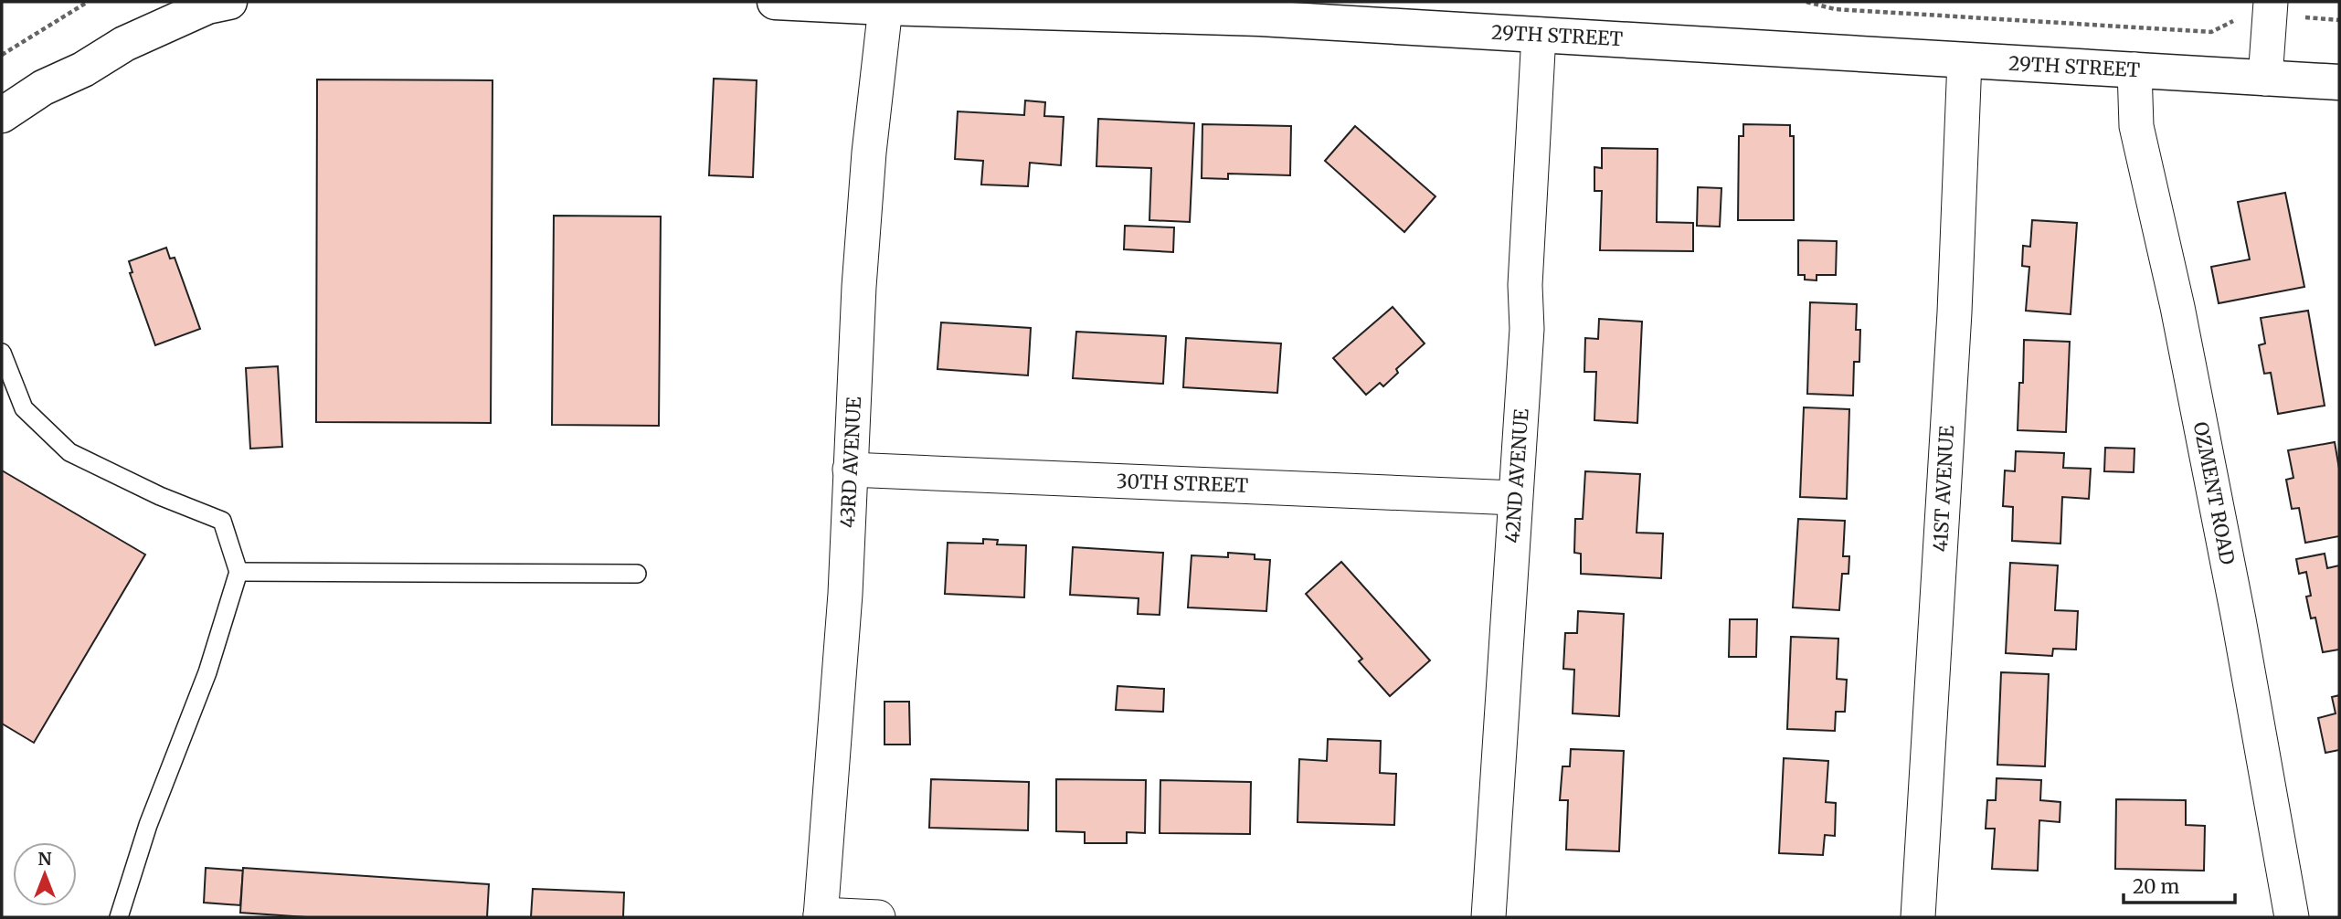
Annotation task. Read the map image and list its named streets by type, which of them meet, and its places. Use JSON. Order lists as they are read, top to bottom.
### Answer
{
  "streets": {
    "street": [
      "29TH STREET",
      "43RD AVENUE",
      "42ND AVENUE",
      "30TH STREET",
      "41ST AVENUE",
      "OZMENT ROAD"
    ]
  },
  "crossings": [
    ["29TH STREET", "43RD AVENUE"],
    ["29TH STREET", "42ND AVENUE"],
    ["29TH STREET", "41ST AVENUE"],
    ["29TH STREET", "OZMENT ROAD"],
    ["43RD AVENUE", "30TH STREET"],
    ["42ND AVENUE", "30TH STREET"]
  ],
  "scale_bar": "20 m",
  "north": "top"
}
